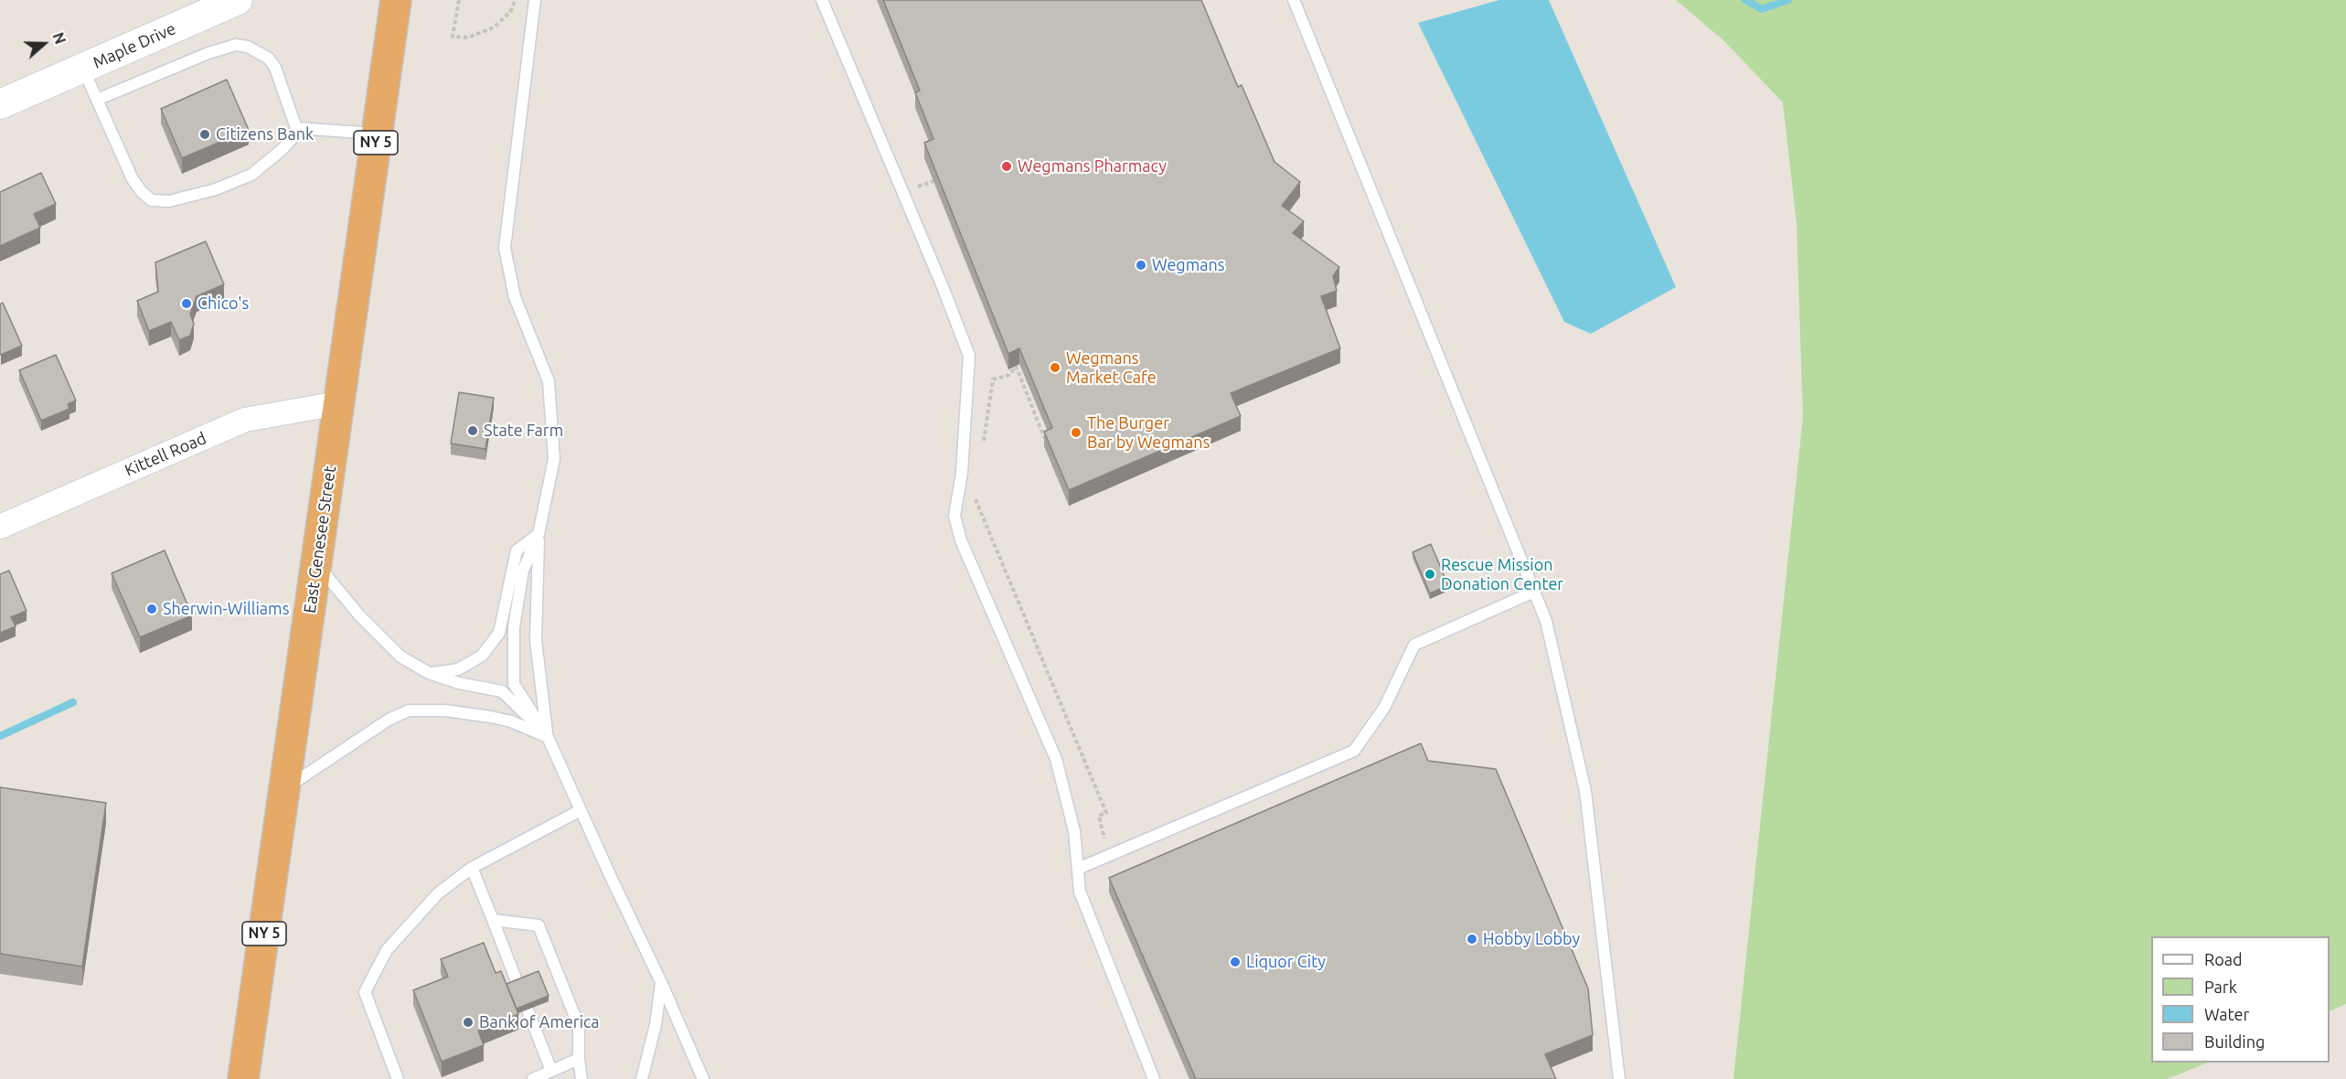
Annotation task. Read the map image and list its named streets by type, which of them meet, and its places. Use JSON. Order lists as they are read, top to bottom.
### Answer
{
  "streets": {
    "highway": ["NY 5", "East Genesee Street"],
    "street": ["Maple Drive", "Kittell Road"]
  },
  "crossings": [
    ["Kittell Road", "East Genesee Street"]
  ],
  "places": [
    "Citizens Bank",
    "Wegmans Pharmacy",
    "Wegmans",
    "Chico's",
    "Wegmans Market Cafe",
    "State Farm",
    "The Burger Bar by Wegmans",
    "Rescue Mission Donation Center",
    "Sherwin-Williams",
    "Hobby Lobby",
    "Liquor City",
    "Bank of America"
  ],
  "legend": [
    "Road",
    "Park",
    "Water",
    "Building"
  ],
  "north": "right"
}
